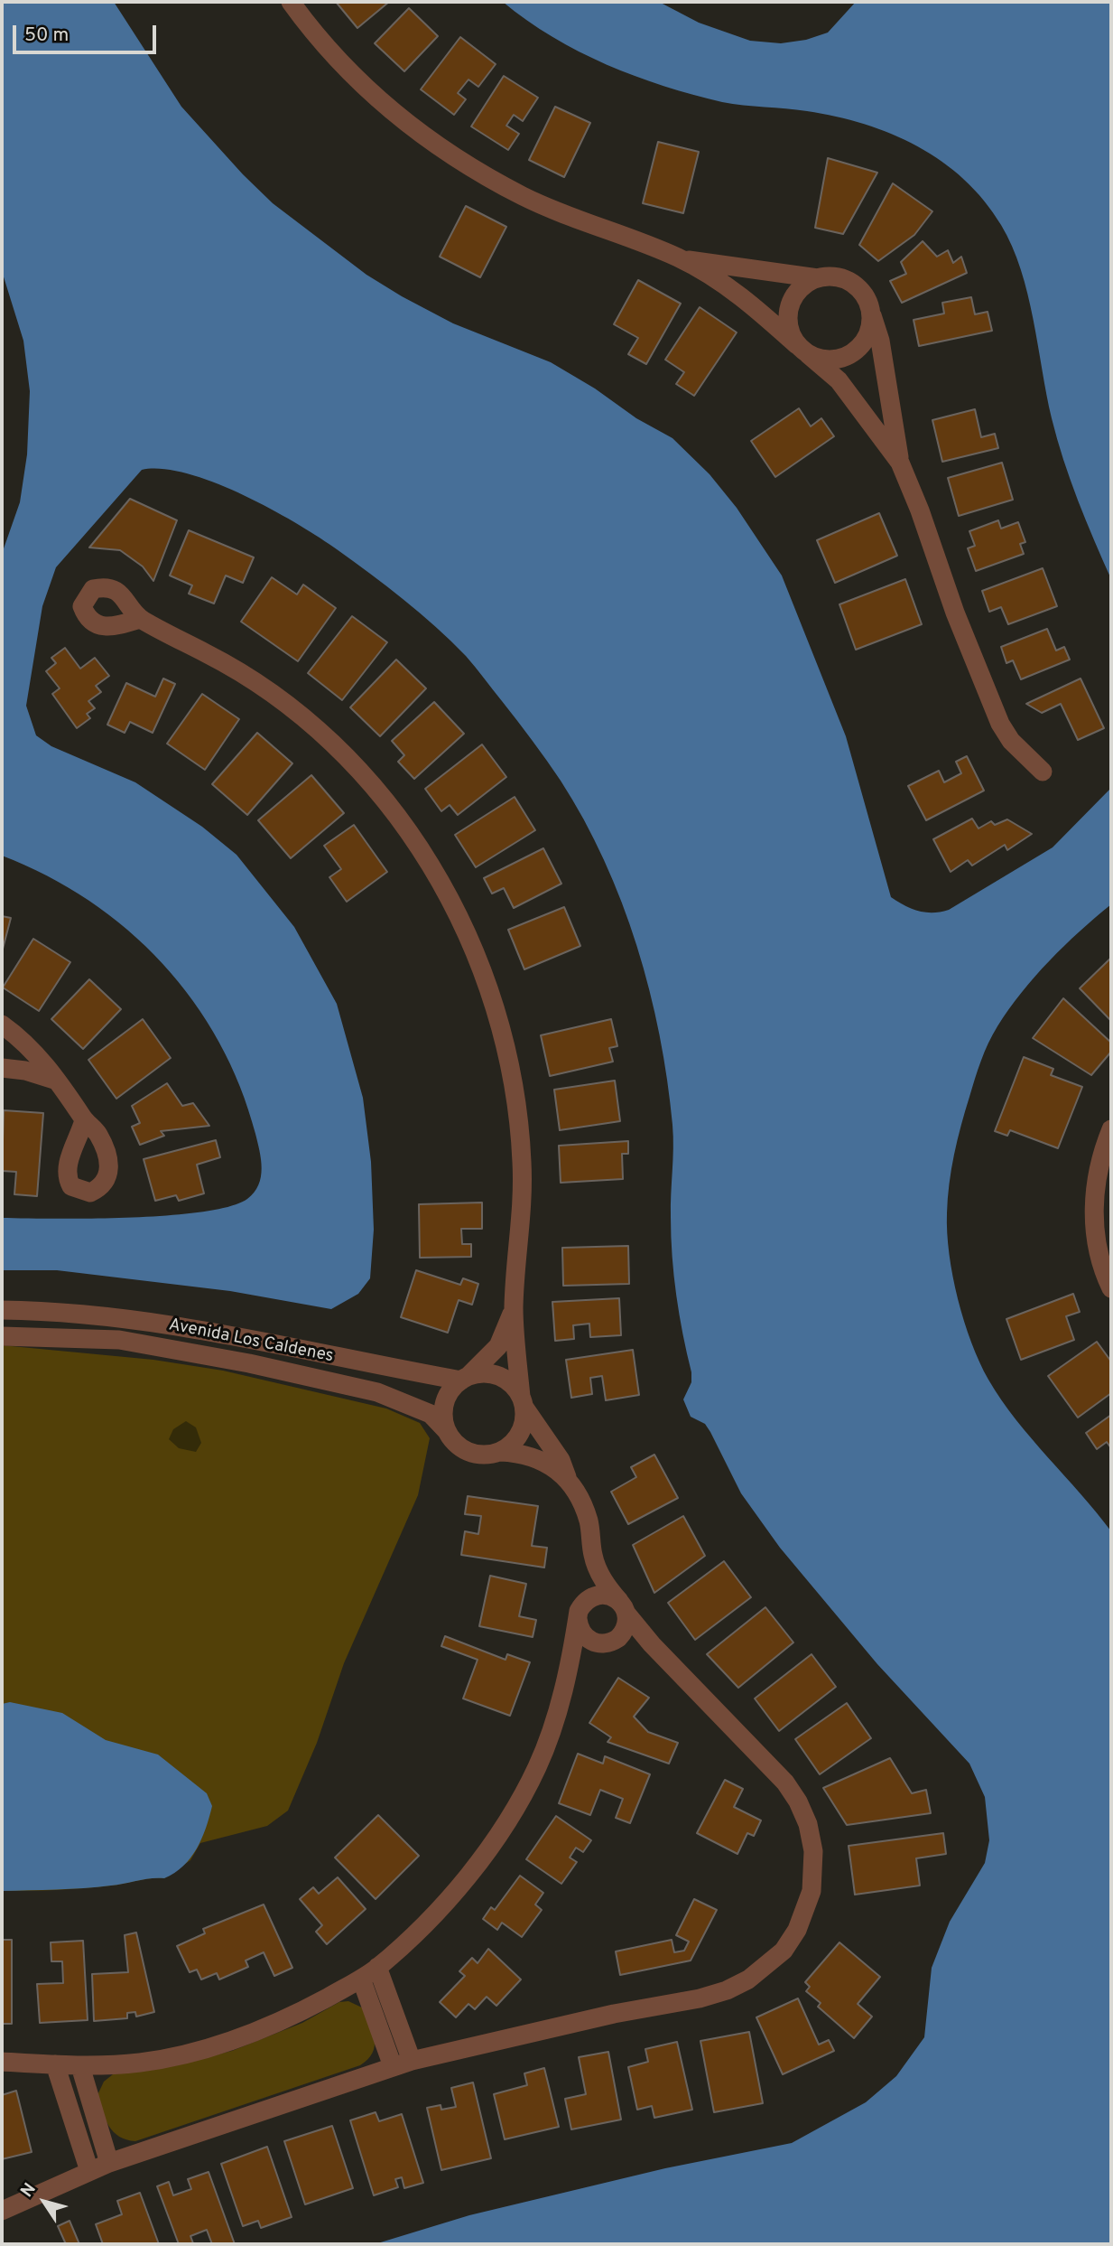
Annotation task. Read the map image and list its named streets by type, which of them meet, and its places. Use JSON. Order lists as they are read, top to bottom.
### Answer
{
  "streets": {
    "street": ["Avenida Los Caldenes"]
  },
  "scale_bar": "50 m",
  "north": "top left"
}
